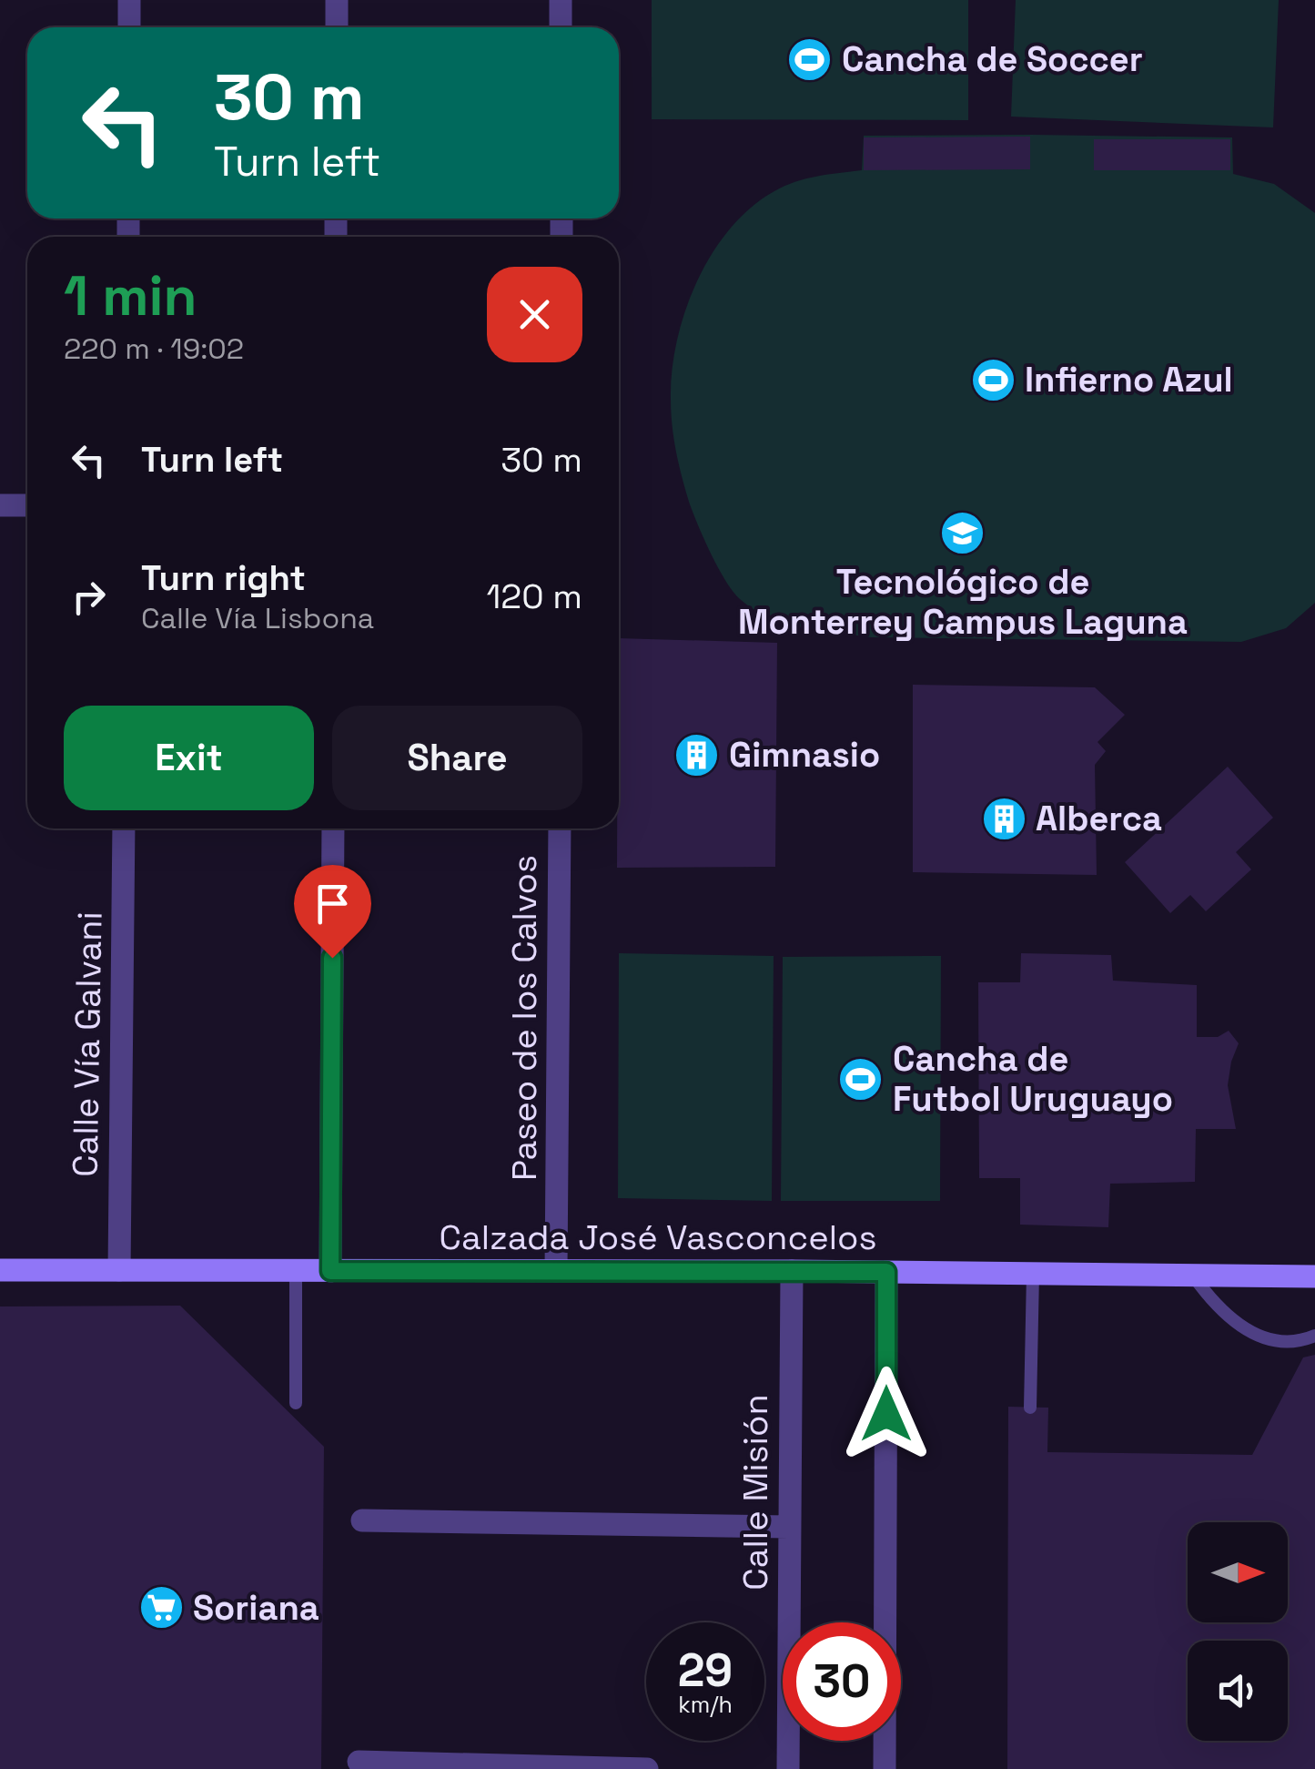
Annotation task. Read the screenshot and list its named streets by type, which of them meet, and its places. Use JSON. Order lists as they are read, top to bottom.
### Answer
{
  "streets": {
    "main road": ["Calzada José Vasconcelos"],
    "street": ["Paseo de los Calvos", "Calle Vía Galvani", "Calle Misión"]
  },
  "crossings": [
    ["Paseo de los Calvos", "Calzada José Vasconcelos"],
    ["Calle Vía Galvani", "Calzada José Vasconcelos"],
    ["Calzada José Vasconcelos", "Calle Misión"]
  ],
  "places": {
    "sports": ["Cancha de Soccer", "Infierno Azul", "Cancha de Futbol Uruguayo"],
    "school or university": ["Tecnológico de Monterrey Campus Laguna"],
    "building": ["Gimnasio", "Alberca"],
    "supermarket": ["Soriana"]
  },
  "north": "right",
  "page": {
    "turn": ["30 m", "Turn left"],
    "heading": ["1 min", "220 m · 19:02"],
    "list": [
      {
        "name": "Turn left",
        "value": "30 m"
      },
      {
        "name": "Turn right",
        "note": "Calle Vía Lisbona",
        "value": "120 m"
      }
    ],
    "buttons": ["Exit", "Share"],
    "speed": "29 km/h",
    "limit": "30"
  }
}
